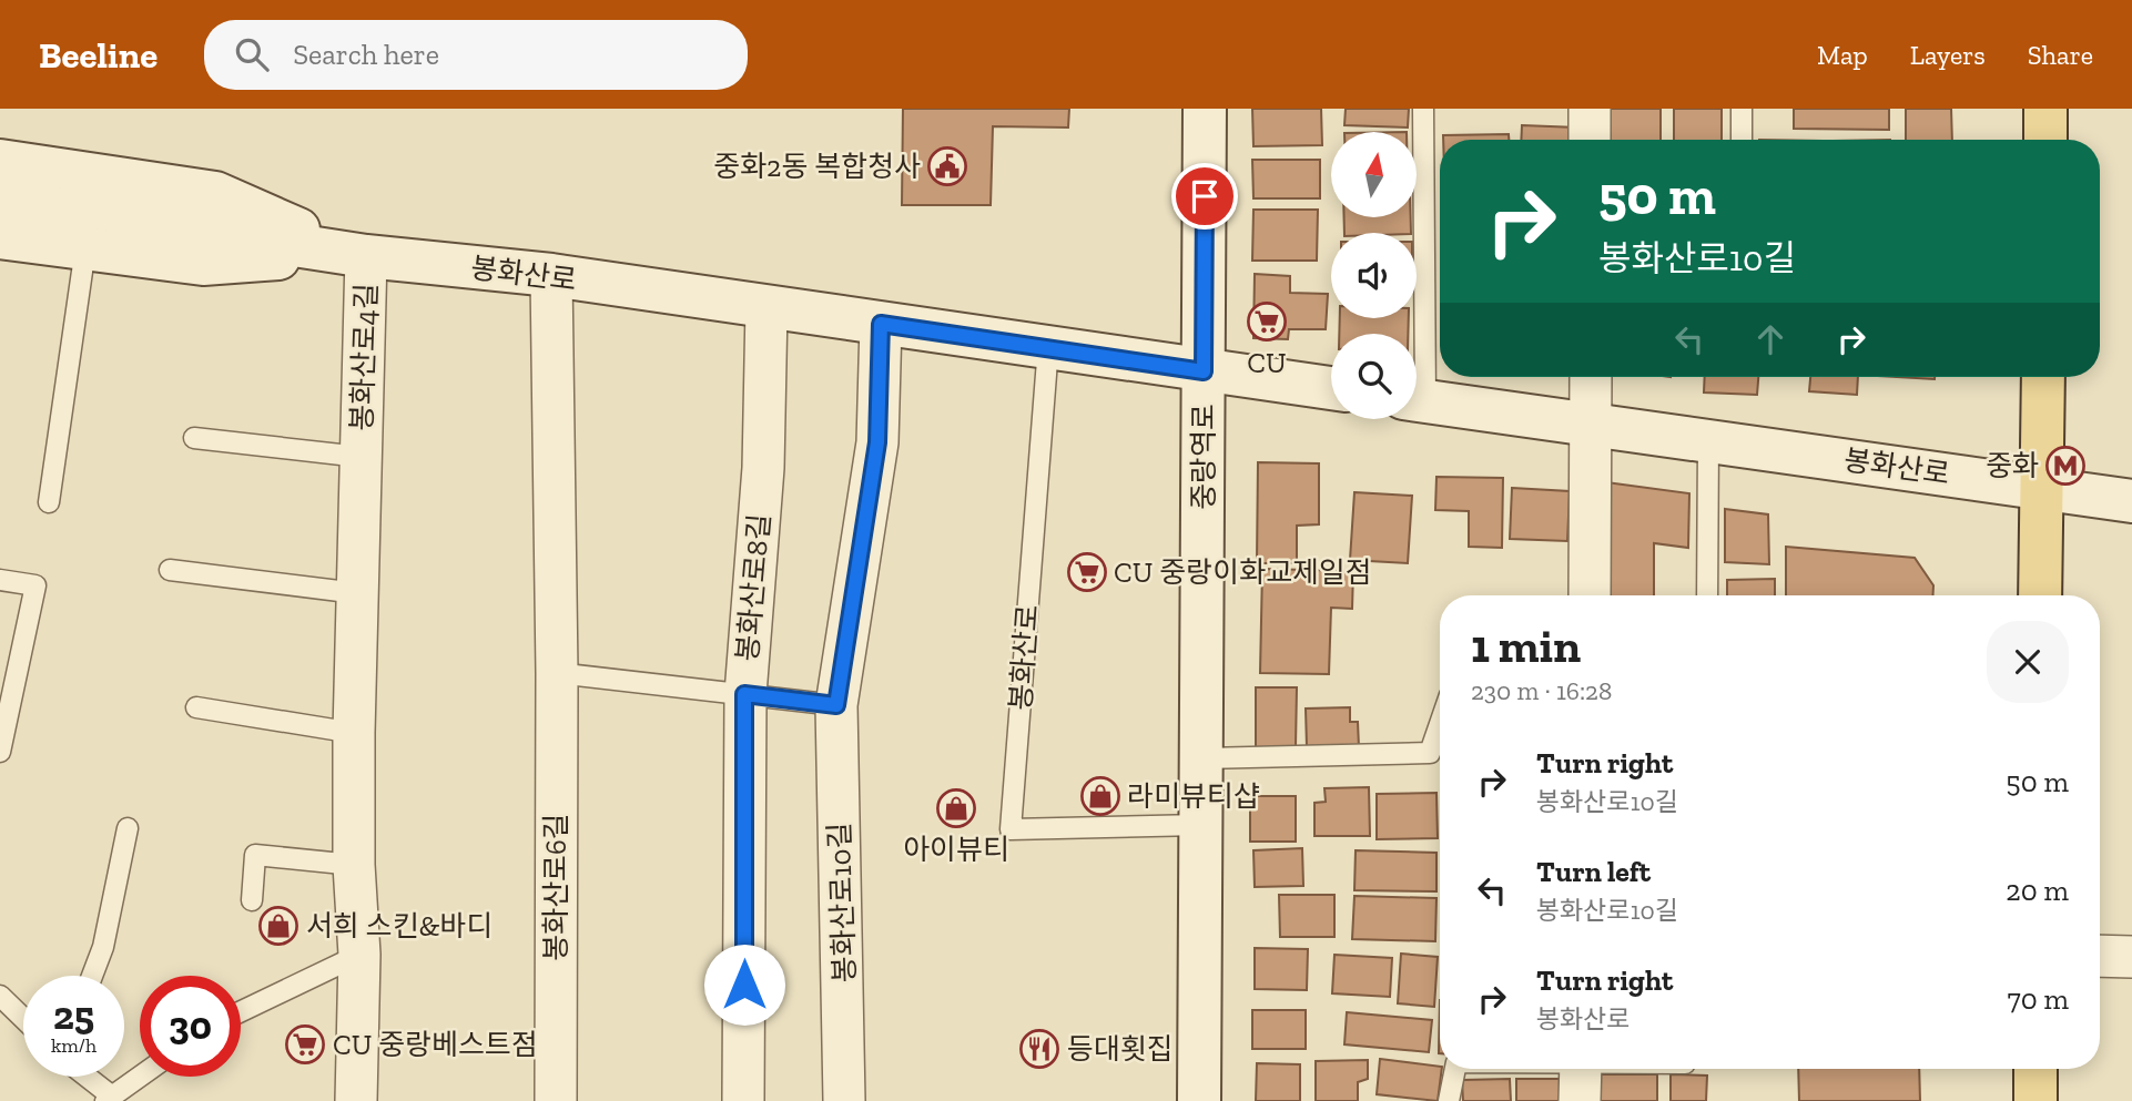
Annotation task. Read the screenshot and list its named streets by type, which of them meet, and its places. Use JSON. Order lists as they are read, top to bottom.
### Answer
{
  "streets": {
    "main road": ["봉화산로", "중랑역로"],
    "street": [
      "봉화산로4길",
      "봉화산로8길",
      "봉화산로6길",
      "봉화산로10길"
    ]
  },
  "crossings": [
    ["봉화산로", "봉화산로4길"],
    ["봉화산로", "중랑역로"],
    ["봉화산로", "봉화산로8길"],
    ["봉화산로", "봉화산로6길"],
    ["봉화산로", "봉화산로10길"]
  ],
  "places": {
    "public building": ["중화2동 복합청사"],
    "supermarket": ["CU", "CU 중랑이화교제일점", "CU 중랑베스트점"],
    "metro station": ["중화"],
    "shop": ["라미뷰티샵", "아이뷰티", "서희 스킨&바디"],
    "restaurant": ["등대횟집"]
  },
  "north": "top",
  "page": {
    "header": "Beeline",
    "search": "Search here",
    "nav": ["Map", "Layers", "Share"],
    "turn": ["50 m", "봉화산로10길"],
    "heading": ["1 min", "230 m · 16:28"],
    "list": [
      {
        "name": "Turn right",
        "note": "봉화산로10길",
        "value": "50 m"
      },
      {
        "name": "Turn left",
        "note": "봉화산로10길",
        "value": "20 m"
      },
      {
        "name": "Turn right",
        "note": "봉화산로",
        "value": "70 m"
      }
    ],
    "speed": "25 km/h",
    "limit": "30"
  }
}
